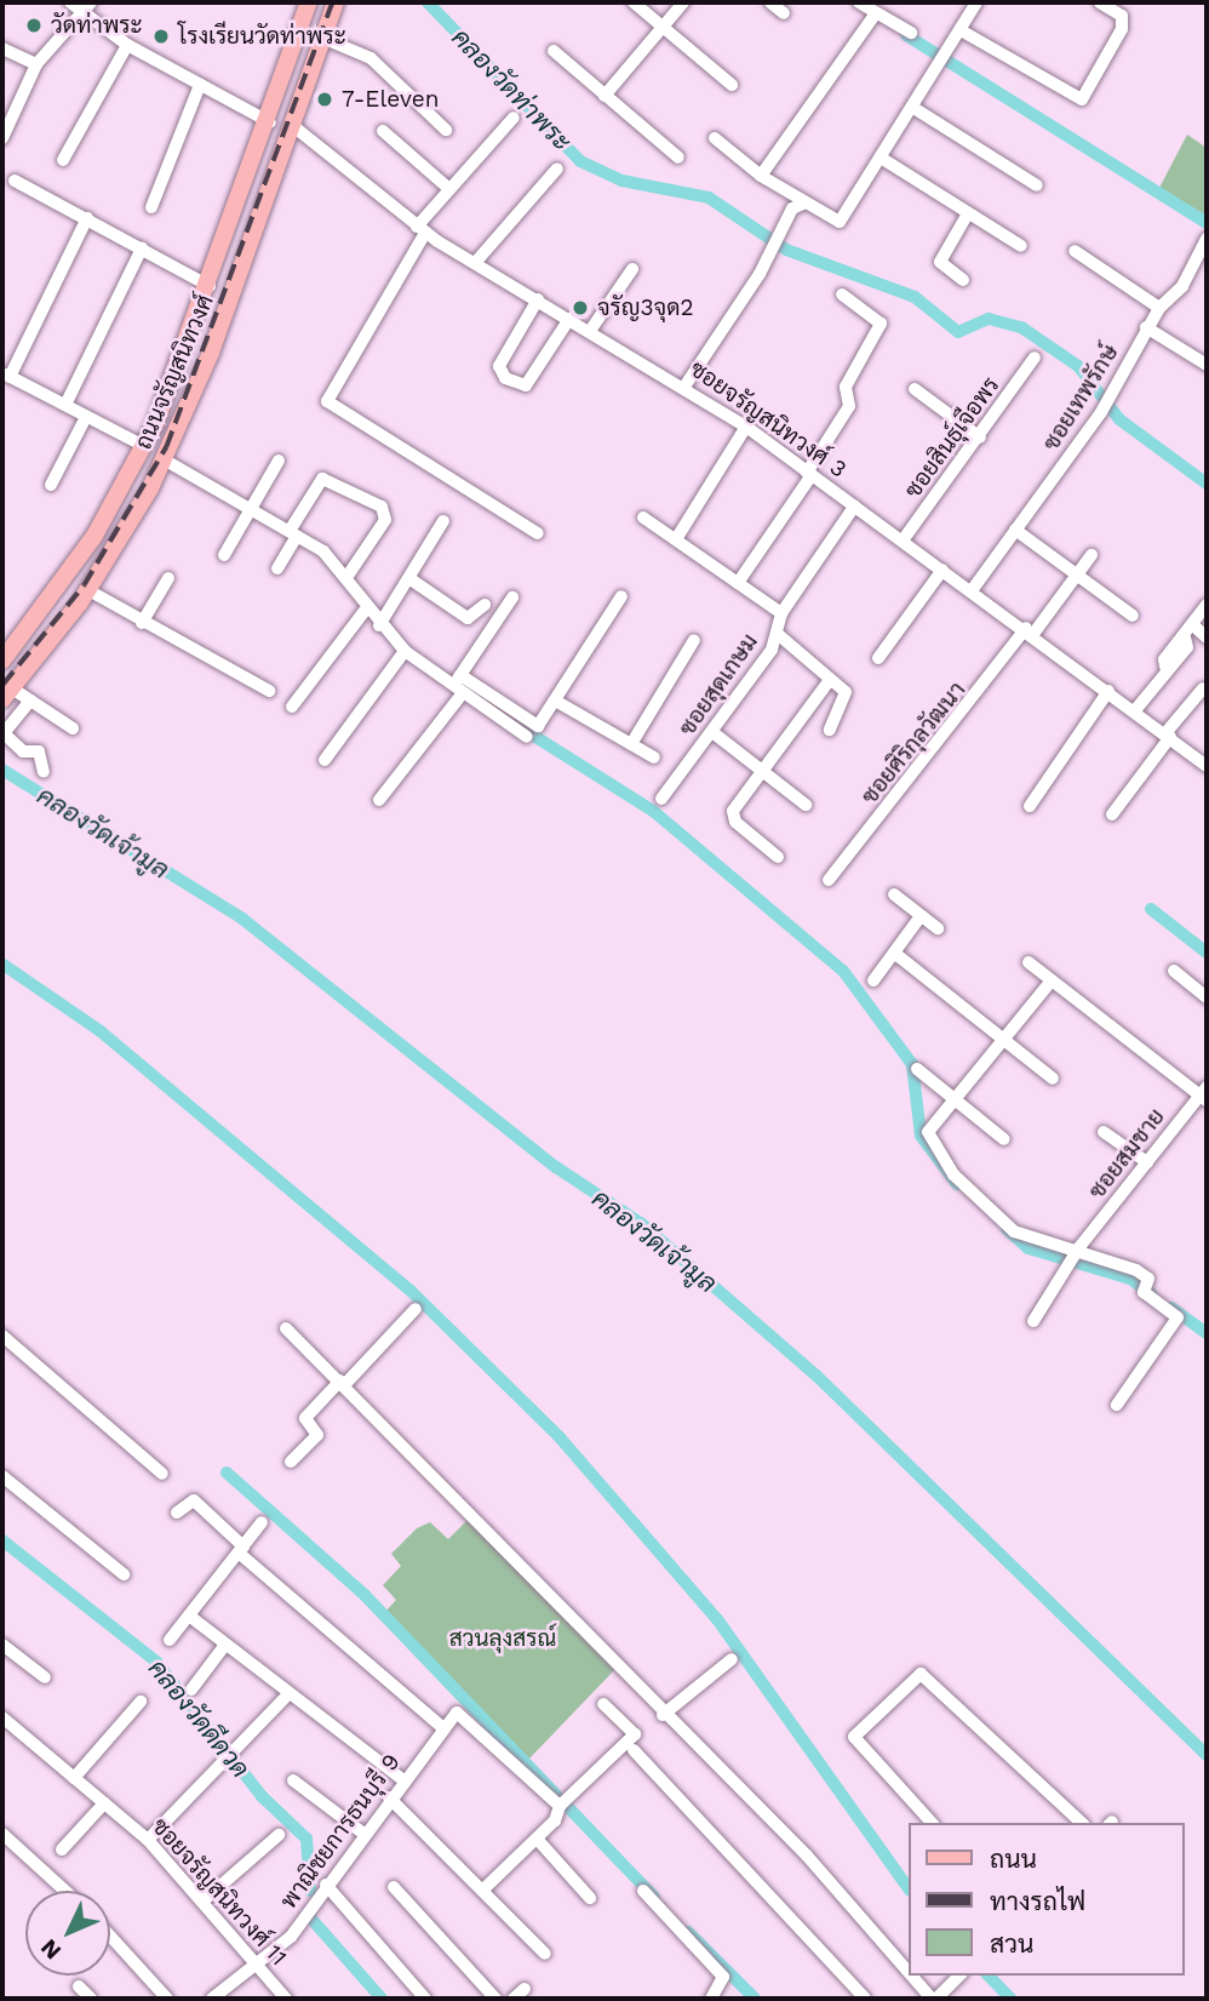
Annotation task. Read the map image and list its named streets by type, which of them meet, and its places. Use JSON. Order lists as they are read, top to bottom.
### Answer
{
  "streets": {
    "main road": ["ถนนจรัญสนิทวงศ์"],
    "street": [
      "ซอยเทพรักษ์",
      "ซอยจรัญสนิทวงศ์ 3",
      "ซอยสินธุ์เจือพร",
      "ซอยสุดเกษม",
      "ซอยศิริกุลวัฒนา",
      "ซอยสมชาย",
      "พาณิชยการธนบุรี 9",
      "ซอยจรัญสนิทวงศ์ 11"
    ]
  },
  "crossings": [
    ["ถนนจรัญสนิทวงศ์", "ซอยจรัญสนิทวงศ์ 3"],
    ["ซอยเทพรักษ์", "ซอยจรัญสนิทวงศ์ 3"],
    ["ซอยจรัญสนิทวงศ์ 3", "ซอยสินธุ์เจือพร"],
    ["ซอยจรัญสนิทวงศ์ 3", "ซอยสุดเกษม"],
    ["ซอยจรัญสนิทวงศ์ 3", "ซอยศิริกุลวัฒนา"],
    ["พาณิชยการธนบุรี 9", "ซอยจรัญสนิทวงศ์ 11"]
  ],
  "water": ["คลองวัดท่าพระ", "คลองวัดเจ้ามูล", "คลองวัดดีดวด"],
  "parks": ["สวนลุงสรณ์"],
  "places": [
    "วัดท่าพระ",
    "โรงเรียนวัดท่าพระ",
    "7-Eleven",
    "จรัญ3จุด2"
  ],
  "legend": ["ถนน", "ทางรถไฟ", "สวน"],
  "north": "bottom left"
}
